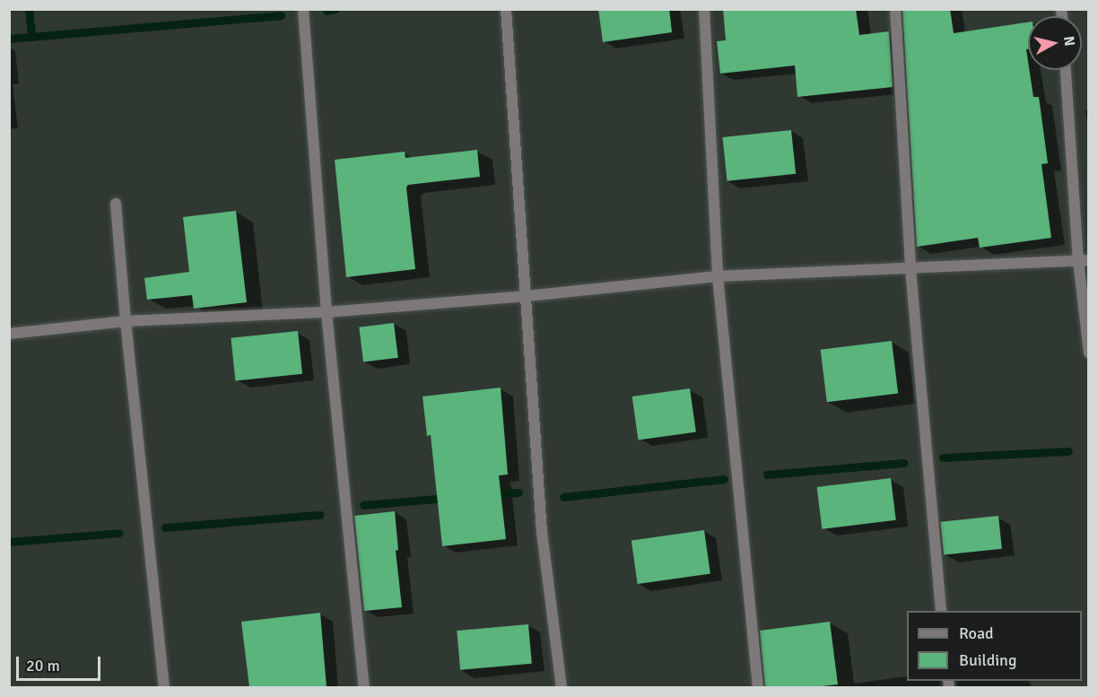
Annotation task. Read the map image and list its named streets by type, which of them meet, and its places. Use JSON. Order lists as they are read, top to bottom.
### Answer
{
  "legend": ["Road", "Building"],
  "scale_bar": "20 m",
  "north": "right"
}
